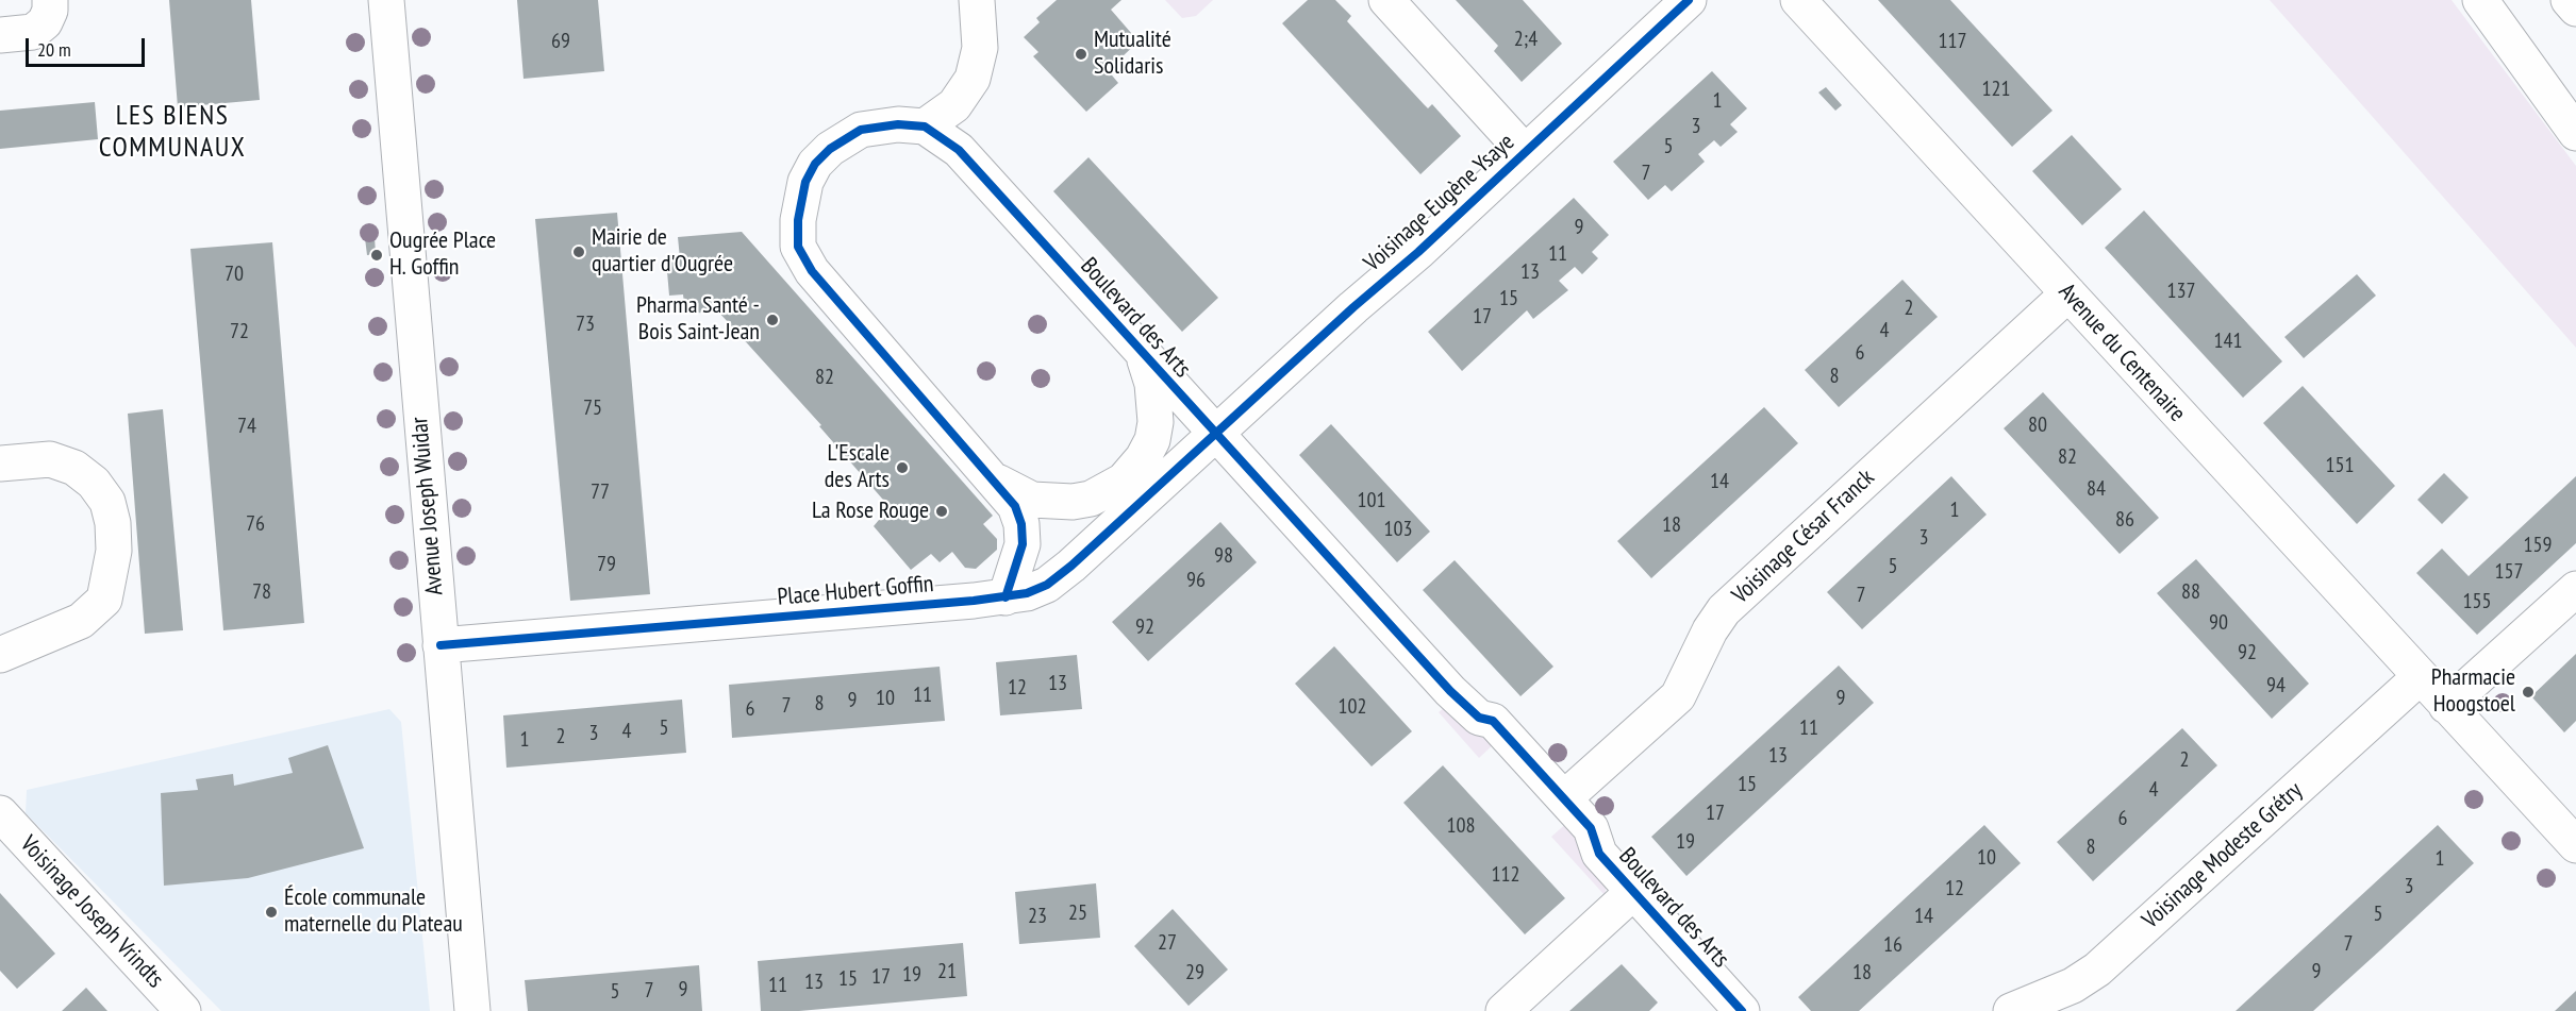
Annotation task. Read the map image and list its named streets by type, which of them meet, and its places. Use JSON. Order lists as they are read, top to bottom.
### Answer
{
  "streets": {
    "main road": [
      "Voisinage Eugène Ysaye",
      "Boulevard des Arts",
      "Avenue du Centenaire",
      "Avenue Joseph Wuidar",
      "Voisinage César Franck",
      "Place Hubert Goffin",
      "Voisinage Modeste Grétry",
      "Voisinage Joseph Vrindts"
    ]
  },
  "crossings": [
    ["Voisinage Eugène Ysaye", "Boulevard des Arts"],
    ["Voisinage Eugène Ysaye", "Place Hubert Goffin"],
    ["Boulevard des Arts", "Voisinage César Franck"],
    ["Boulevard des Arts", "Place Hubert Goffin"],
    ["Avenue du Centenaire", "Voisinage César Franck"],
    ["Avenue du Centenaire", "Voisinage Modeste Grétry"],
    ["Avenue Joseph Wuidar", "Place Hubert Goffin"]
  ],
  "districts": ["LES BIENS COMMUNAUX"],
  "places": [
    "Mutualité Solidaris",
    "Mairie de quartier d'Ougrée",
    "Ougrée Place H. Goffin",
    "Pharma Santé - Bois Saint-Jean",
    "L'Escale des Arts",
    "La Rose Rouge",
    "Pharmacie Hoogstoel",
    "École communale maternelle du Plateau"
  ],
  "house_numbers": [
    "2;4",
    "69",
    "117",
    "121",
    "1",
    "3",
    "5",
    "7",
    "9",
    "11",
    "13",
    "70",
    "137",
    "15",
    "2",
    "17",
    "73",
    "4",
    "72",
    "141",
    "6",
    "8",
    "82",
    "75",
    "80",
    "74",
    "82",
    "151",
    "14",
    "84",
    "77",
    "101",
    "1",
    "86",
    "76",
    "18",
    "103",
    "3",
    "159",
    "98",
    "79",
    "5",
    "157",
    "96",
    "78",
    "88",
    "7",
    "155",
    "90",
    "92",
    "92",
    "13",
    "94",
    "12",
    "11",
    "10",
    "9",
    "9",
    "8",
    "7",
    "102",
    "6",
    "5",
    "11",
    "4",
    "3",
    "2",
    "1",
    "13",
    "2",
    "15",
    "4",
    "17",
    "6",
    "108",
    "19",
    "8",
    "10",
    "1",
    "112",
    "3",
    "12",
    "25",
    "5",
    "23",
    "14",
    "27",
    "7",
    "16",
    "21",
    "9",
    "29",
    "18",
    "19",
    "17",
    "15",
    "13",
    "11",
    "9",
    "7",
    "5"
  ],
  "scale_bar": "20 m"
}
